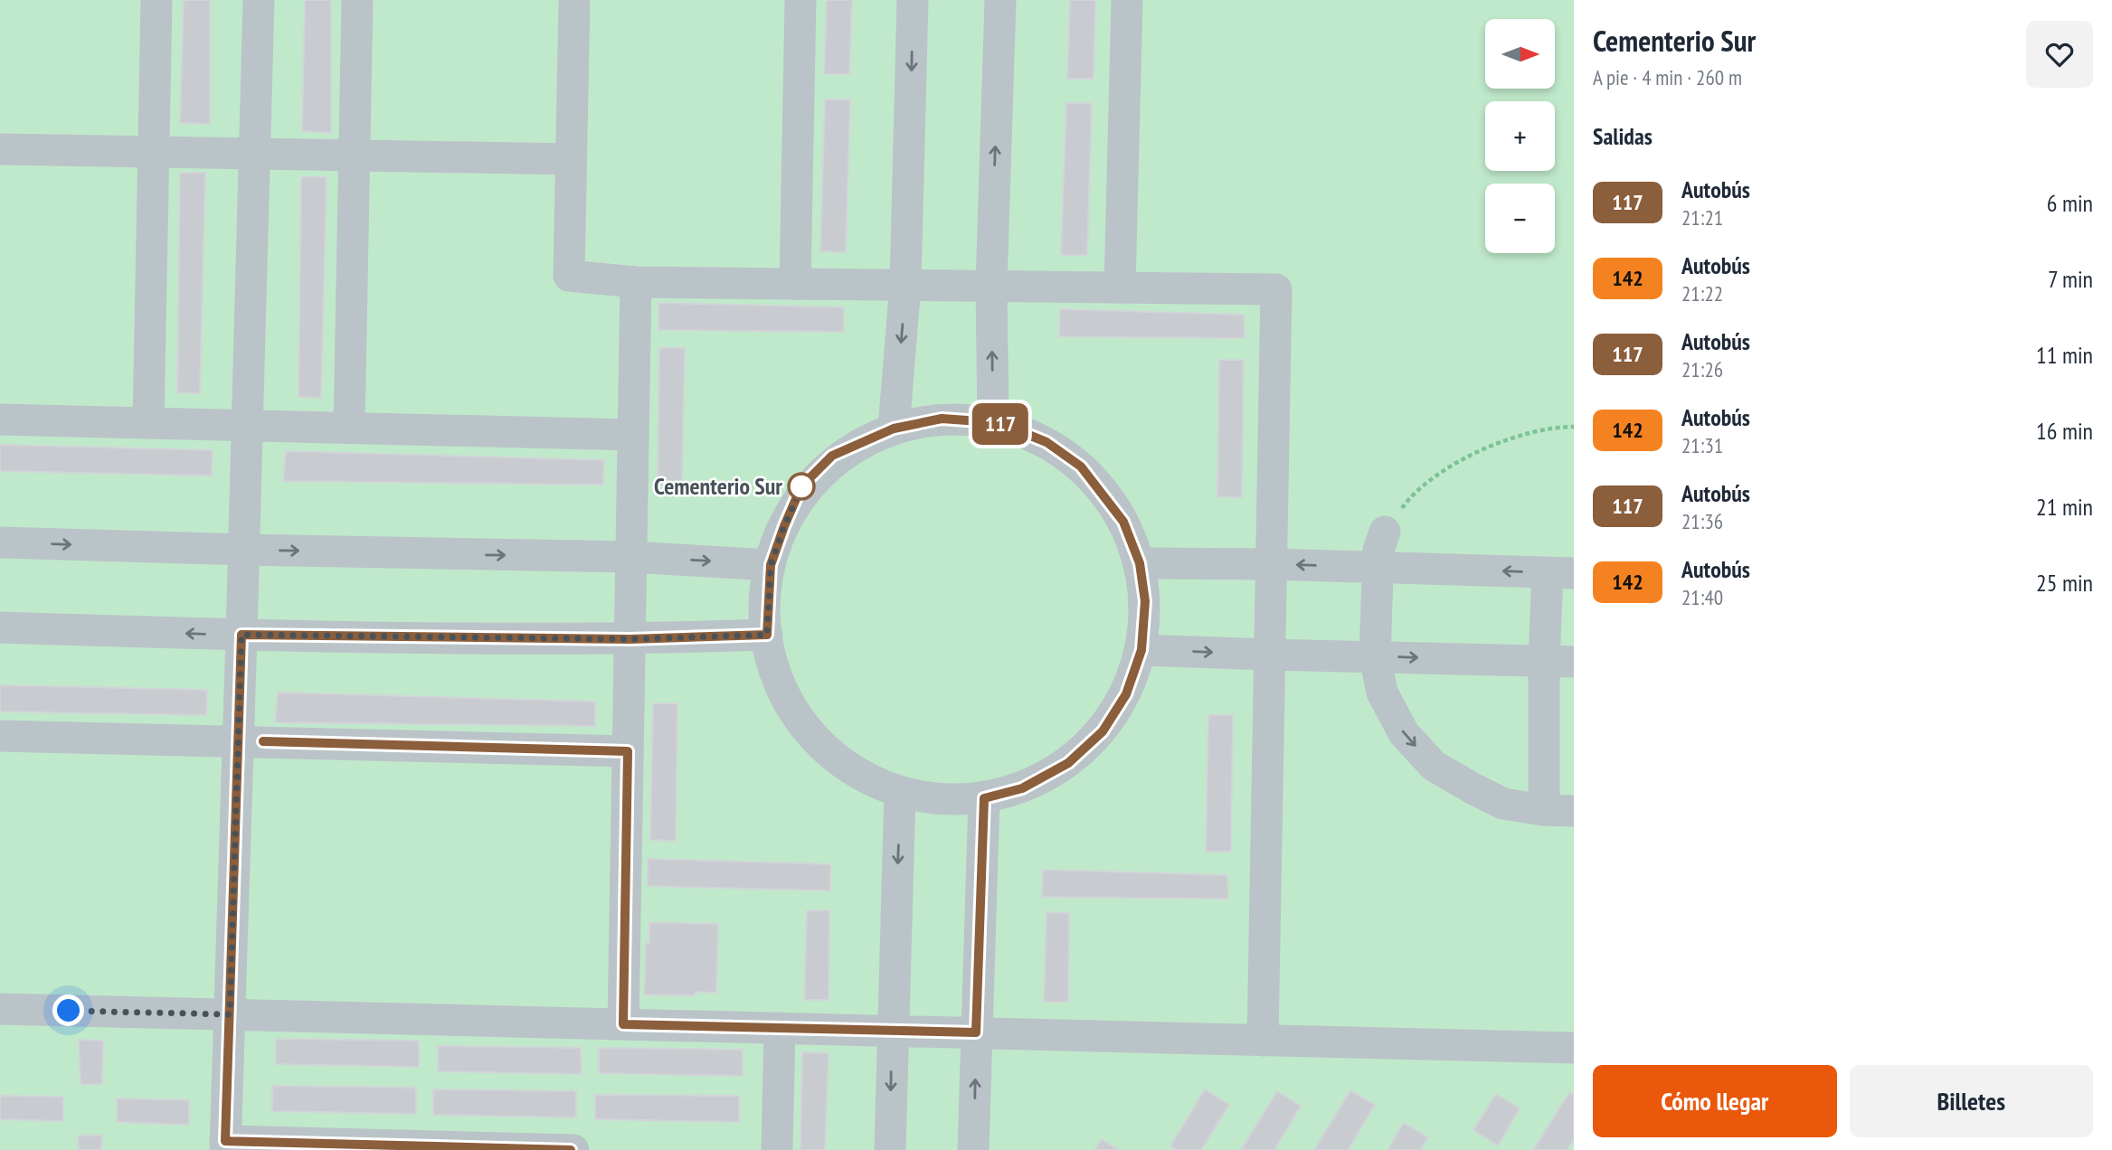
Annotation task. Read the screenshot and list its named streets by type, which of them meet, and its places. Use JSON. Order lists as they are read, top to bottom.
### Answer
{
  "places": ["Cementerio Sur"],
  "lines": ["bus line 117"],
  "north": "right",
  "page": {
    "on_map": "117",
    "heading": [
      ["Cementerio Sur", "A pie · 4 min · 260 m"],
      "Salidas"
    ],
    "map_buttons": ["+", "−"],
    "list": [
      {
        "mark": "117",
        "name": "Autobús",
        "note": "21:21",
        "value": "6 min"
      },
      {
        "mark": "142",
        "name": "Autobús",
        "note": "21:22",
        "value": "7 min"
      },
      {
        "mark": "117",
        "name": "Autobús",
        "note": "21:26",
        "value": "11 min"
      },
      {
        "mark": "142",
        "name": "Autobús",
        "note": "21:31",
        "value": "16 min"
      },
      {
        "mark": "117",
        "name": "Autobús",
        "note": "21:36",
        "value": "21 min"
      },
      {
        "mark": "142",
        "name": "Autobús",
        "note": "21:40",
        "value": "25 min"
      }
    ],
    "buttons": ["Cómo llegar", "Billetes"]
  }
}
